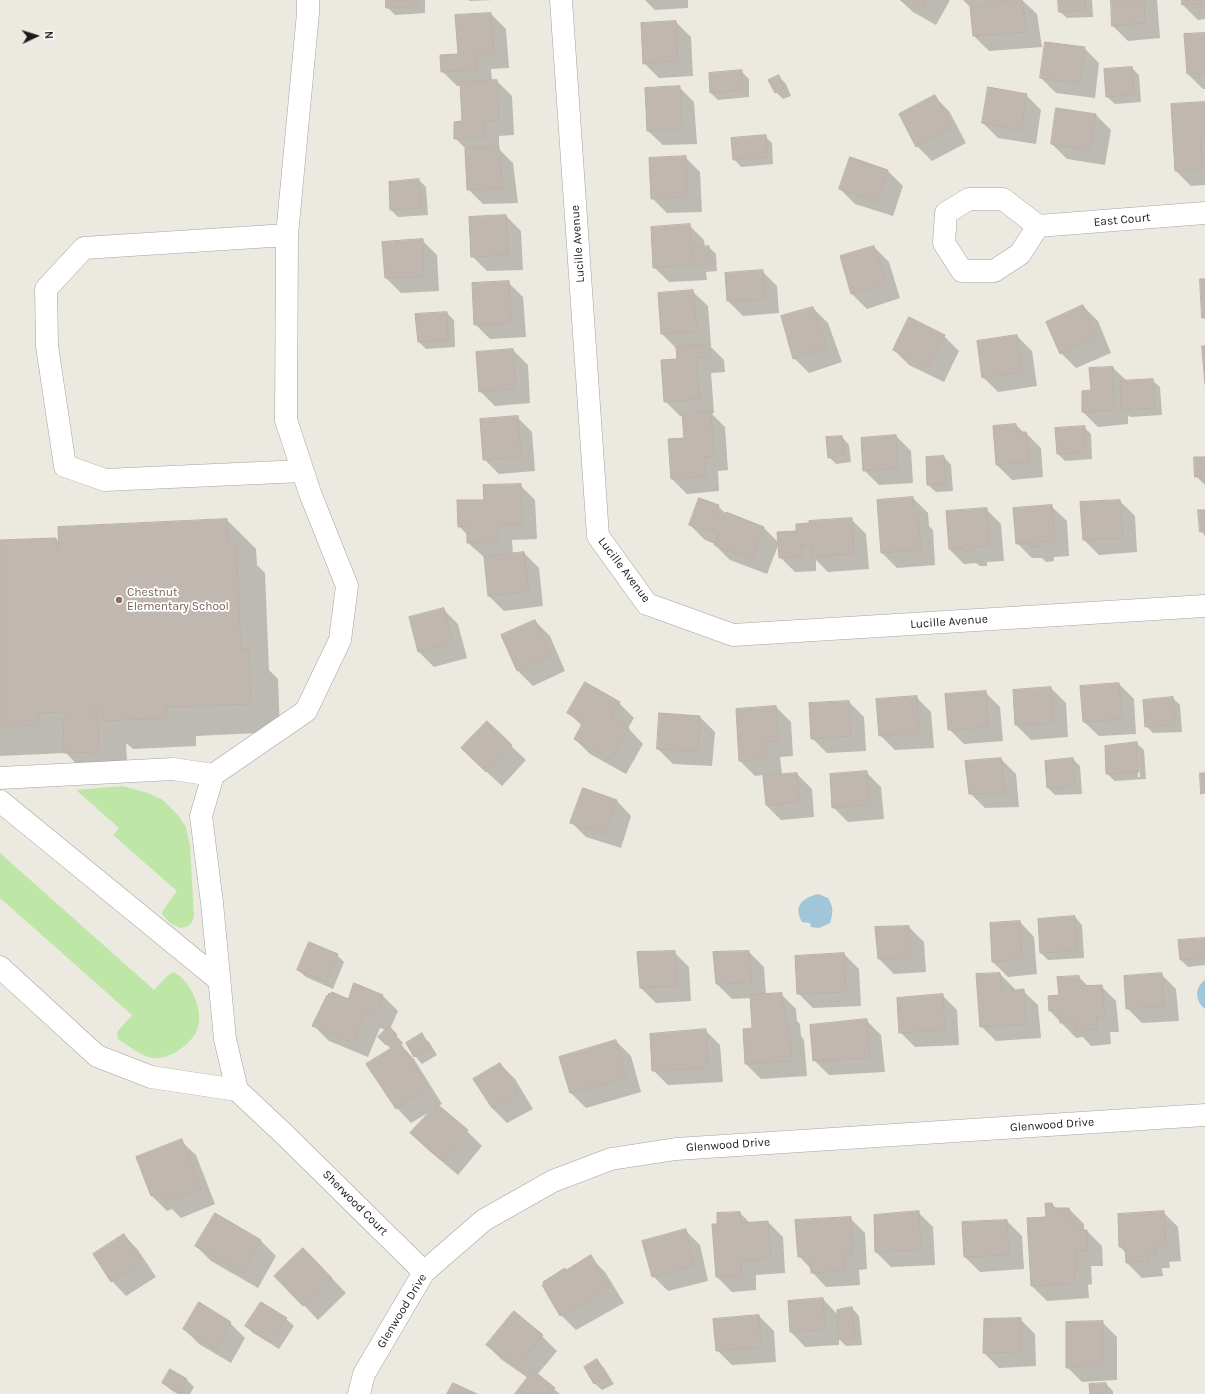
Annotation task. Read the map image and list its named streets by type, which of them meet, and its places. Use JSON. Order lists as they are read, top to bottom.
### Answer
{
  "streets": {
    "street": [
      "East Court",
      "Lucille Avenue",
      "Glenwood Drive",
      "Sherwood Court"
    ]
  },
  "crossings": [
    ["Glenwood Drive", "Sherwood Court"]
  ],
  "places": ["Chestnut Elementary School"],
  "north": "right"
}
